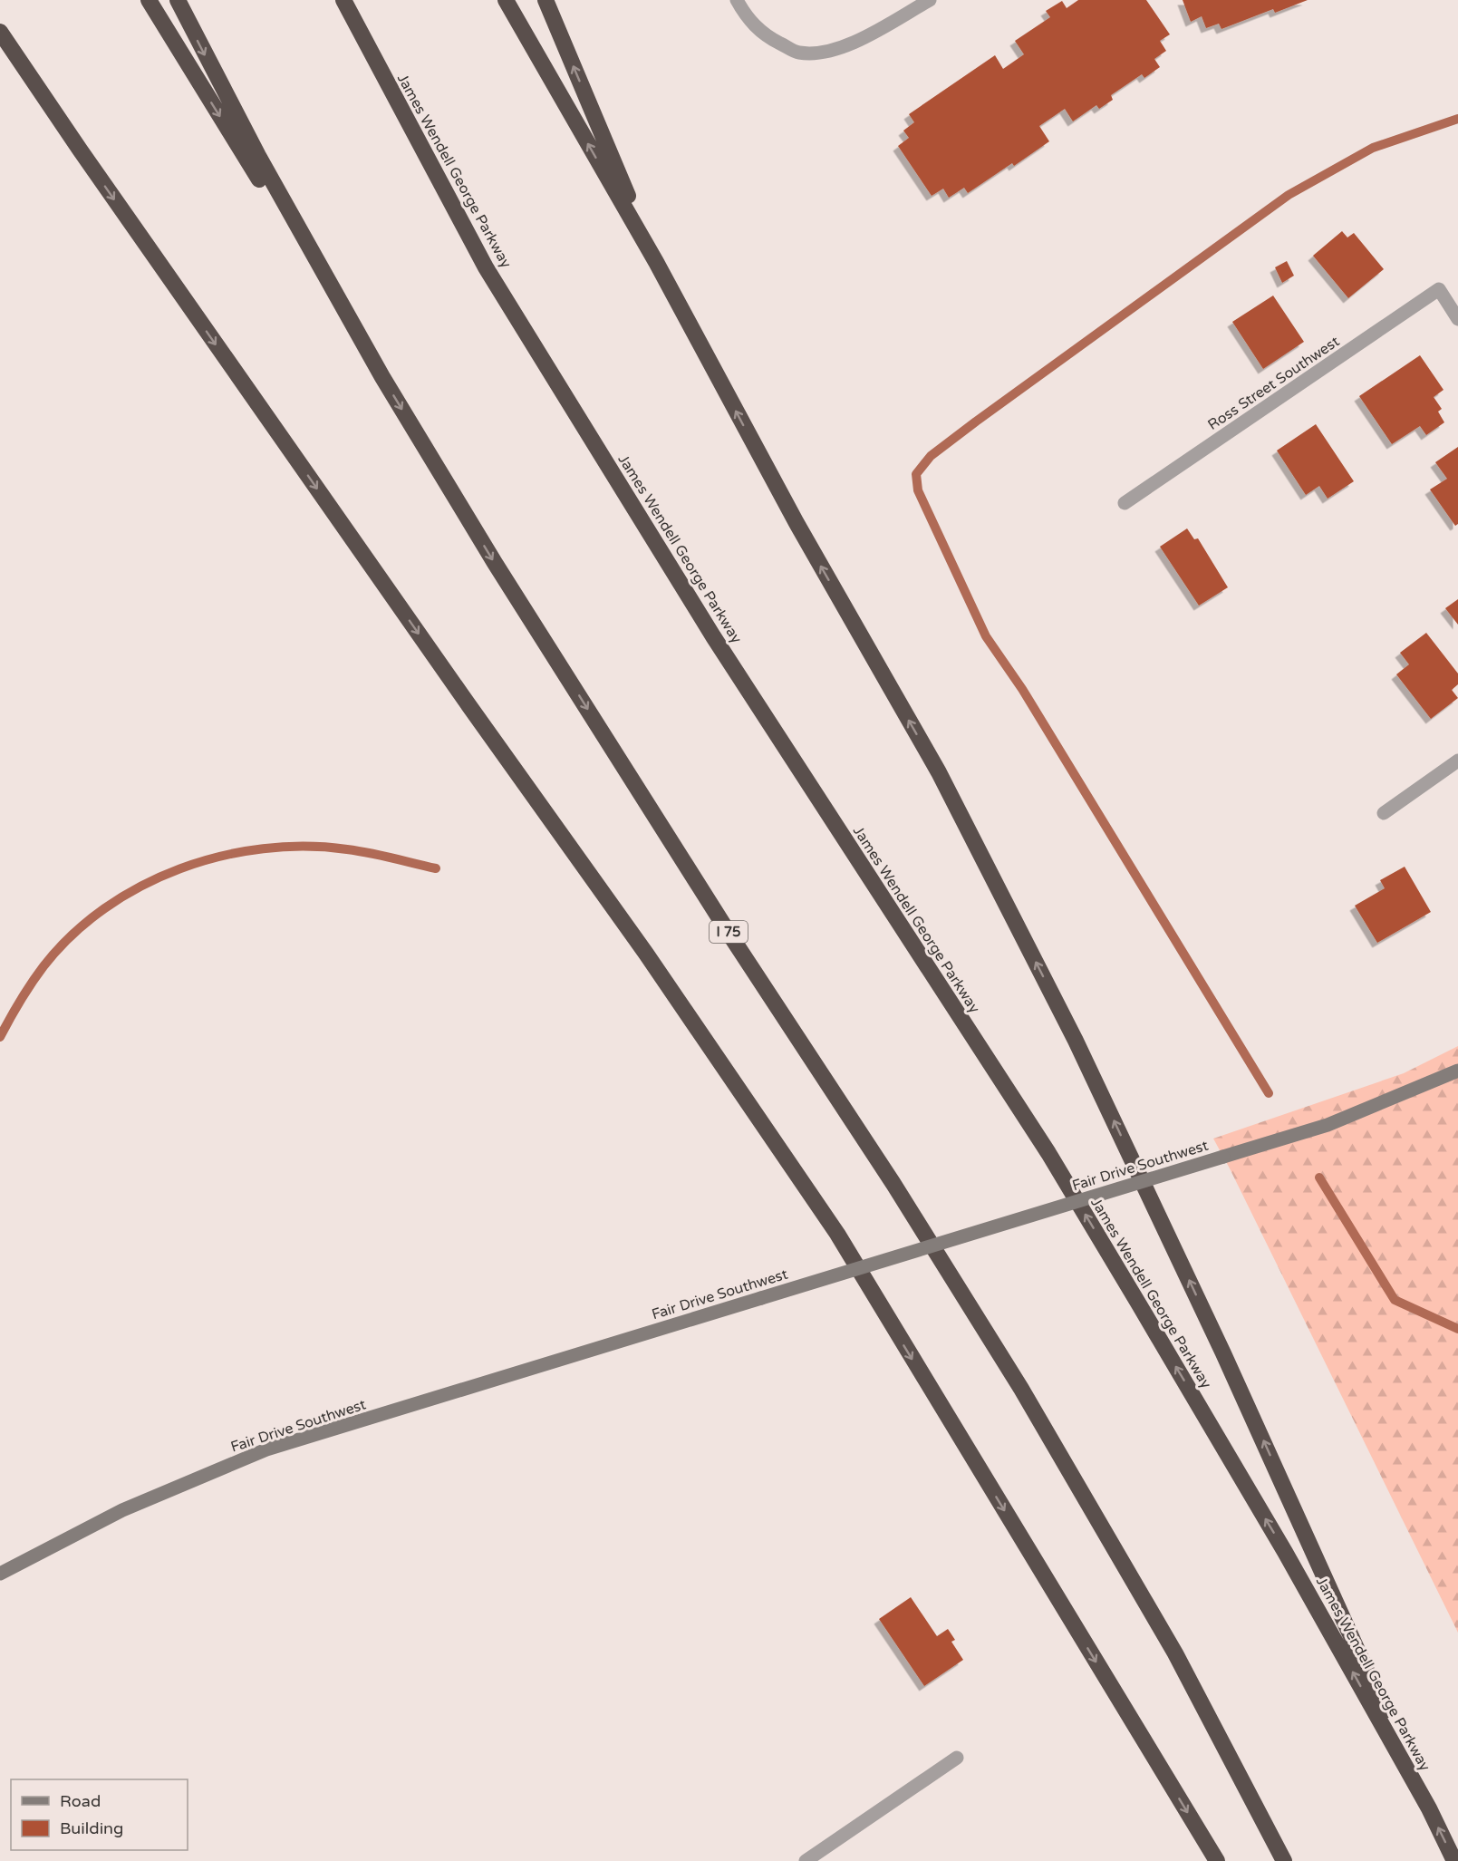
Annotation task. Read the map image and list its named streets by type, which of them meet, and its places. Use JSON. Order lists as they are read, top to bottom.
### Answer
{
  "streets": {
    "highway": ["James Wendell George Parkway", "I 75"],
    "main road": ["Fair Drive Southwest"],
    "street": ["Ross Street Southwest"]
  },
  "legend": ["Road", "Building"]
}
